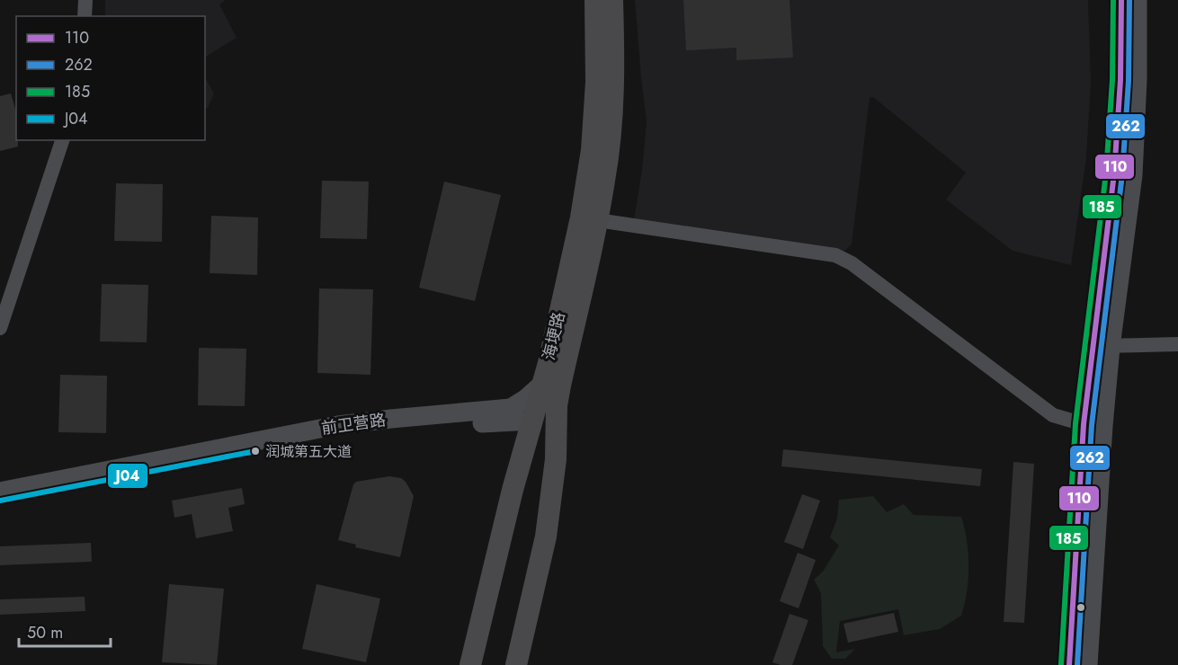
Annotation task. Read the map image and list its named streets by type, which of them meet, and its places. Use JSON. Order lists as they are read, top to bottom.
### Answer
{
  "streets": {
    "main road": ["海埂路"],
    "street": ["前卫营路"]
  },
  "crossings": [
    ["海埂路", "前卫营路"]
  ],
  "places": ["润城第五大道"],
  "lines": [
    "transit line 110",
    "transit line 262",
    "transit line 185",
    "transit line J04"
  ],
  "legend": [
    "110",
    "262",
    "185",
    "J04"
  ],
  "scale_bar": "50 m"
}
